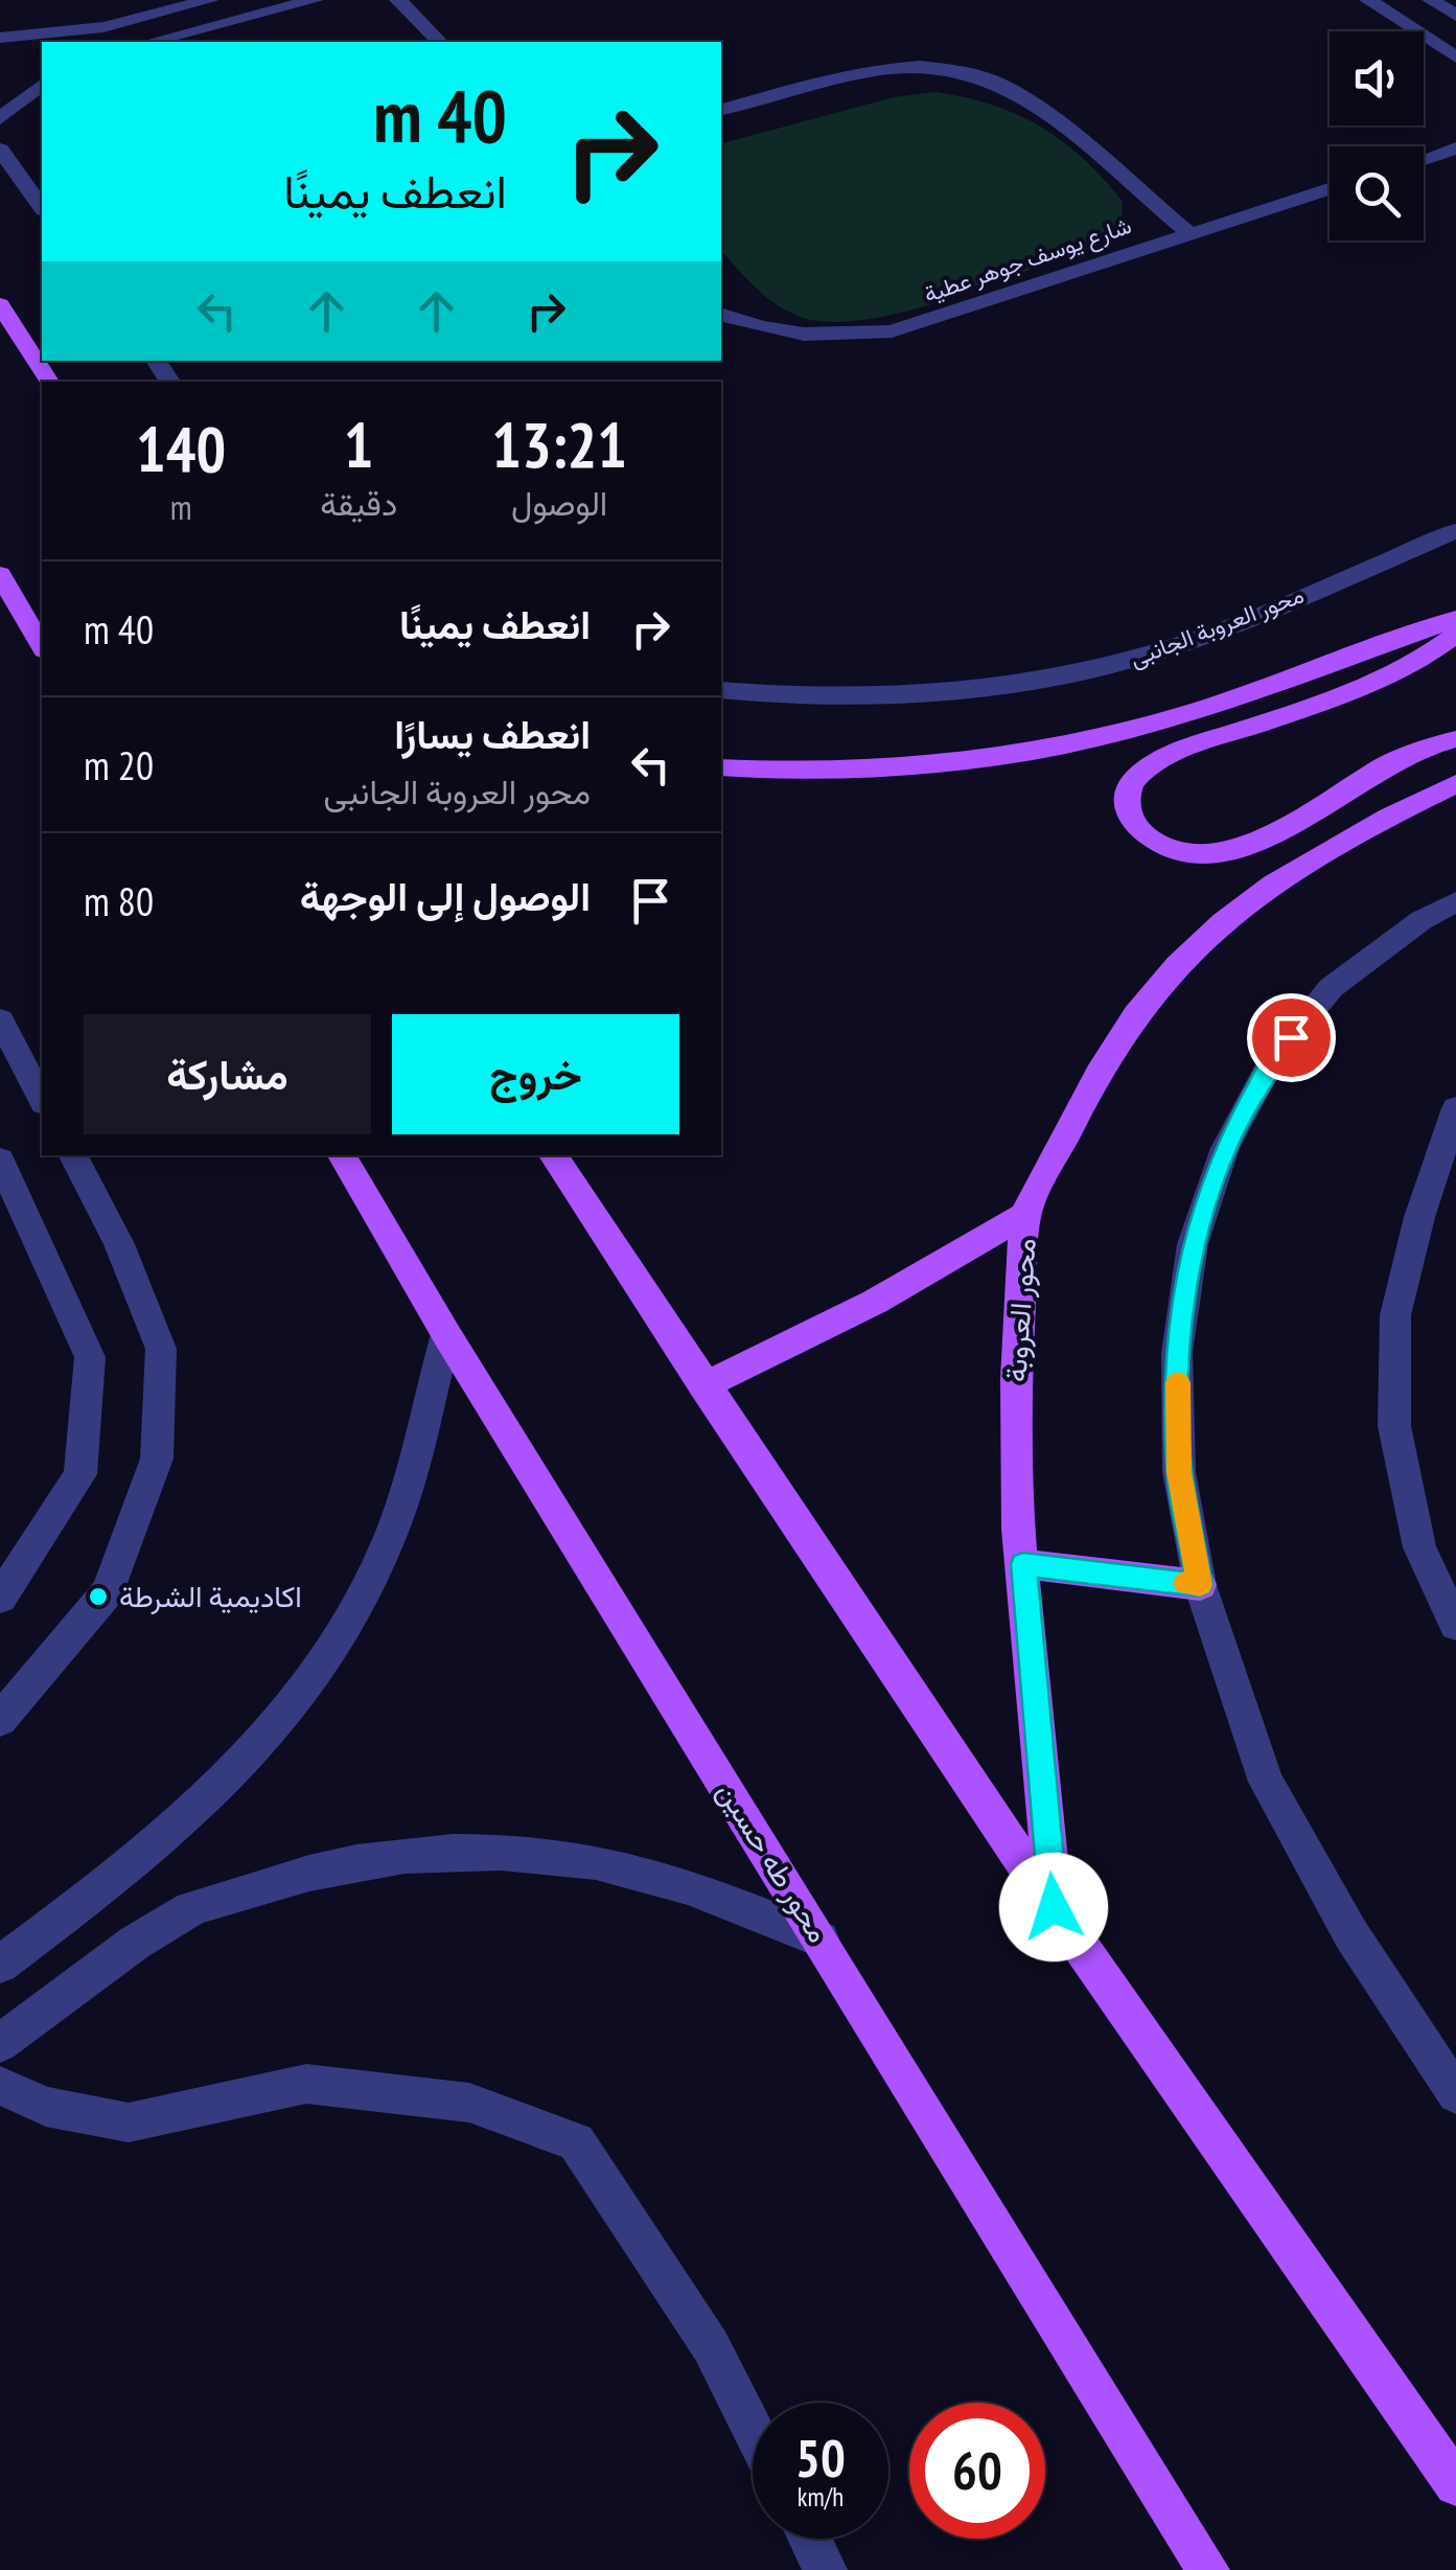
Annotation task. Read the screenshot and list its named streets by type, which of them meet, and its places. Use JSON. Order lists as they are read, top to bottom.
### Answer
{
  "streets": {
    "main road": ["محور العروبة", "محور طه حسين"],
    "street": ["شارع يوسف جوهر عطية", "محور العروبة الجانبى"]
  },
  "places": ["اكاديمية الشرطة"],
  "page": {
    "turn": ["40 m", "انعطف يمينًا"],
    "eta": [
      "13:21",
      "الوصول",
      "1",
      "دقيقة",
      "140",
      "m"
    ],
    "list": [
      {
        "name": "انعطف يمينًا",
        "value": "40 m"
      },
      {
        "name": "انعطف يسارًا",
        "note": "محور العروبة الجانبى",
        "value": "20 m"
      },
      {
        "name": "الوصول إلى الوجهة",
        "value": "80 m"
      }
    ],
    "buttons": ["خروج", "مشاركة"],
    "speed": "50 km/h",
    "limit": "60"
  }
}
